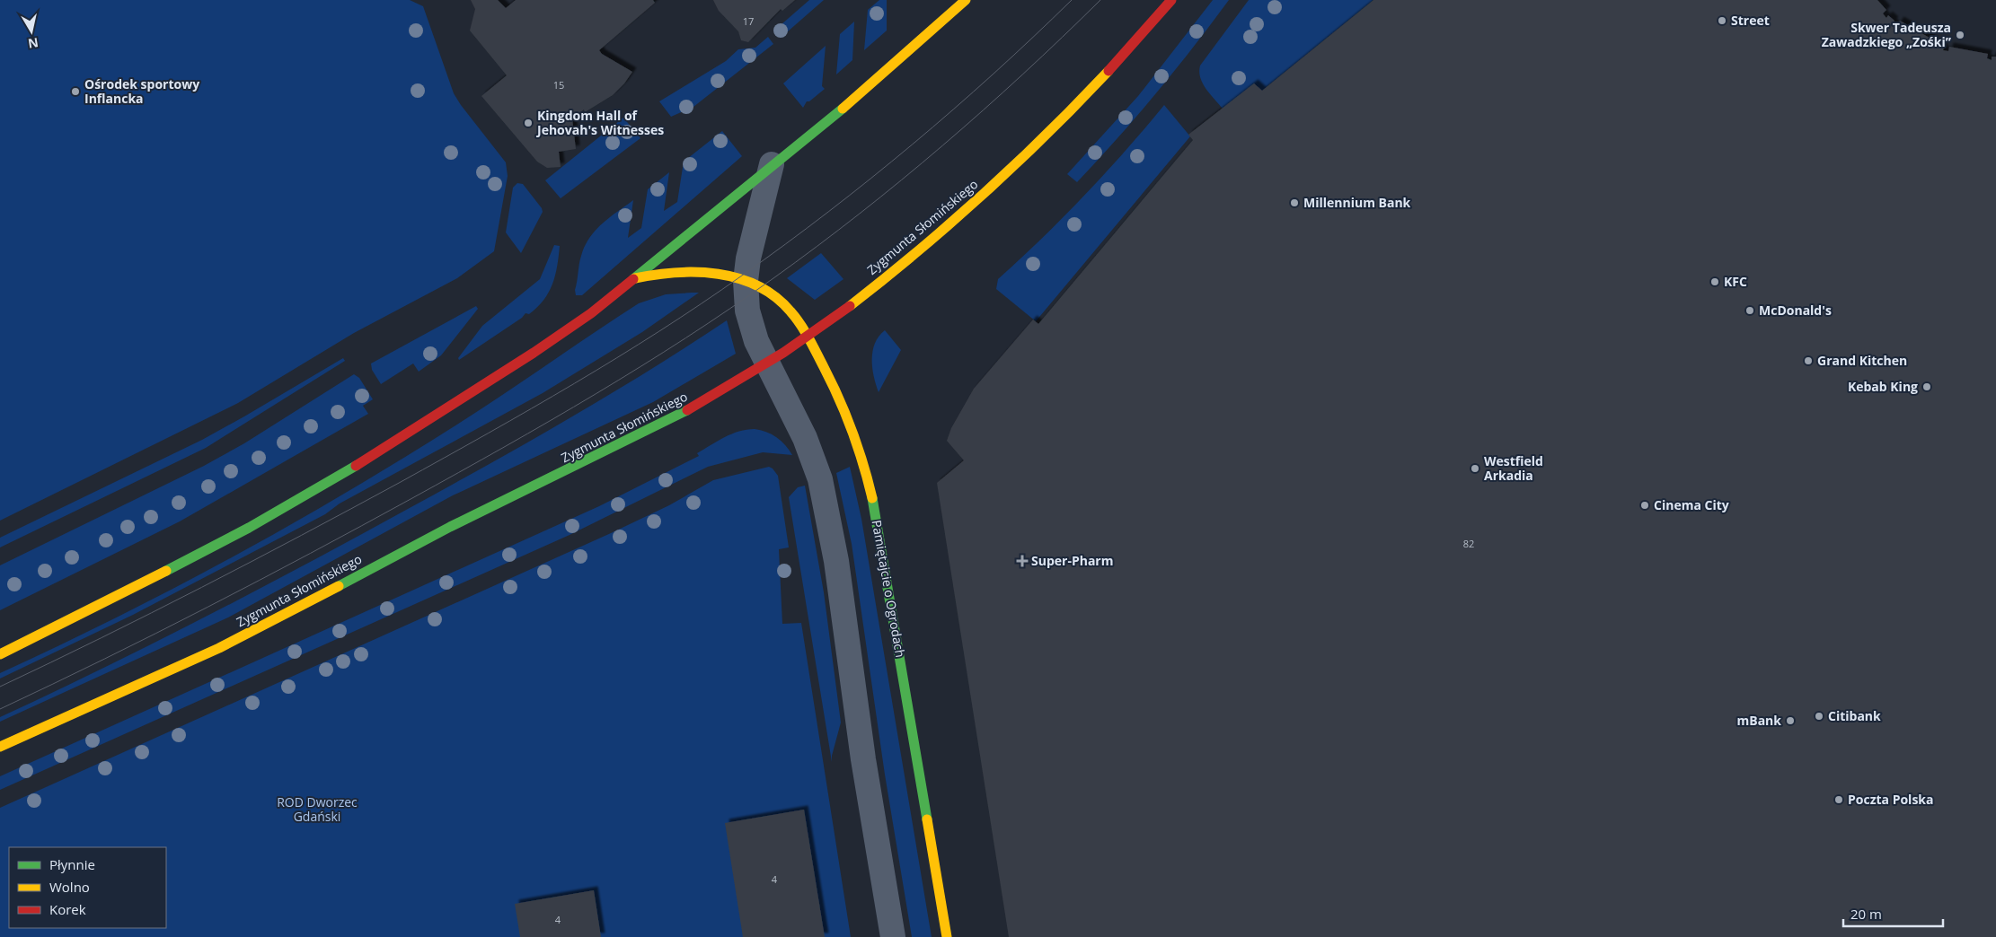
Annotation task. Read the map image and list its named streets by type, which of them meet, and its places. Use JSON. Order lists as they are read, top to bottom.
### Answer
{
  "streets": {
    "main road": ["Zygmunta Słomińskiego", "Pamiętajcie o Ogrodach"]
  },
  "crossings": [
    ["Zygmunta Słomińskiego", "Pamiętajcie o Ogrodach"]
  ],
  "parks": ["ROD Dworzec Gdański"],
  "places": {
    "other": [
      "Street",
      "Skwer Tadeusza Zawadzkiego „Zośki”",
      "Ośrodek sportowy Inflancka",
      "Kingdom Hall of Jehovah's Witnesses",
      "Millennium Bank",
      "KFC",
      "McDonald's",
      "Grand Kitchen",
      "Kebab King",
      "Westfield Arkadia",
      "Cinema City",
      "Citibank",
      "mBank",
      "Poczta Polska"
    ],
    "health": ["Super-Pharm"]
  },
  "house_numbers": [
    "17",
    "15",
    "82",
    "4",
    "4"
  ],
  "legend": ["Płynnie", "Wolno", "Korek"],
  "scale_bar": "20 m",
  "north": "bottom"
}
